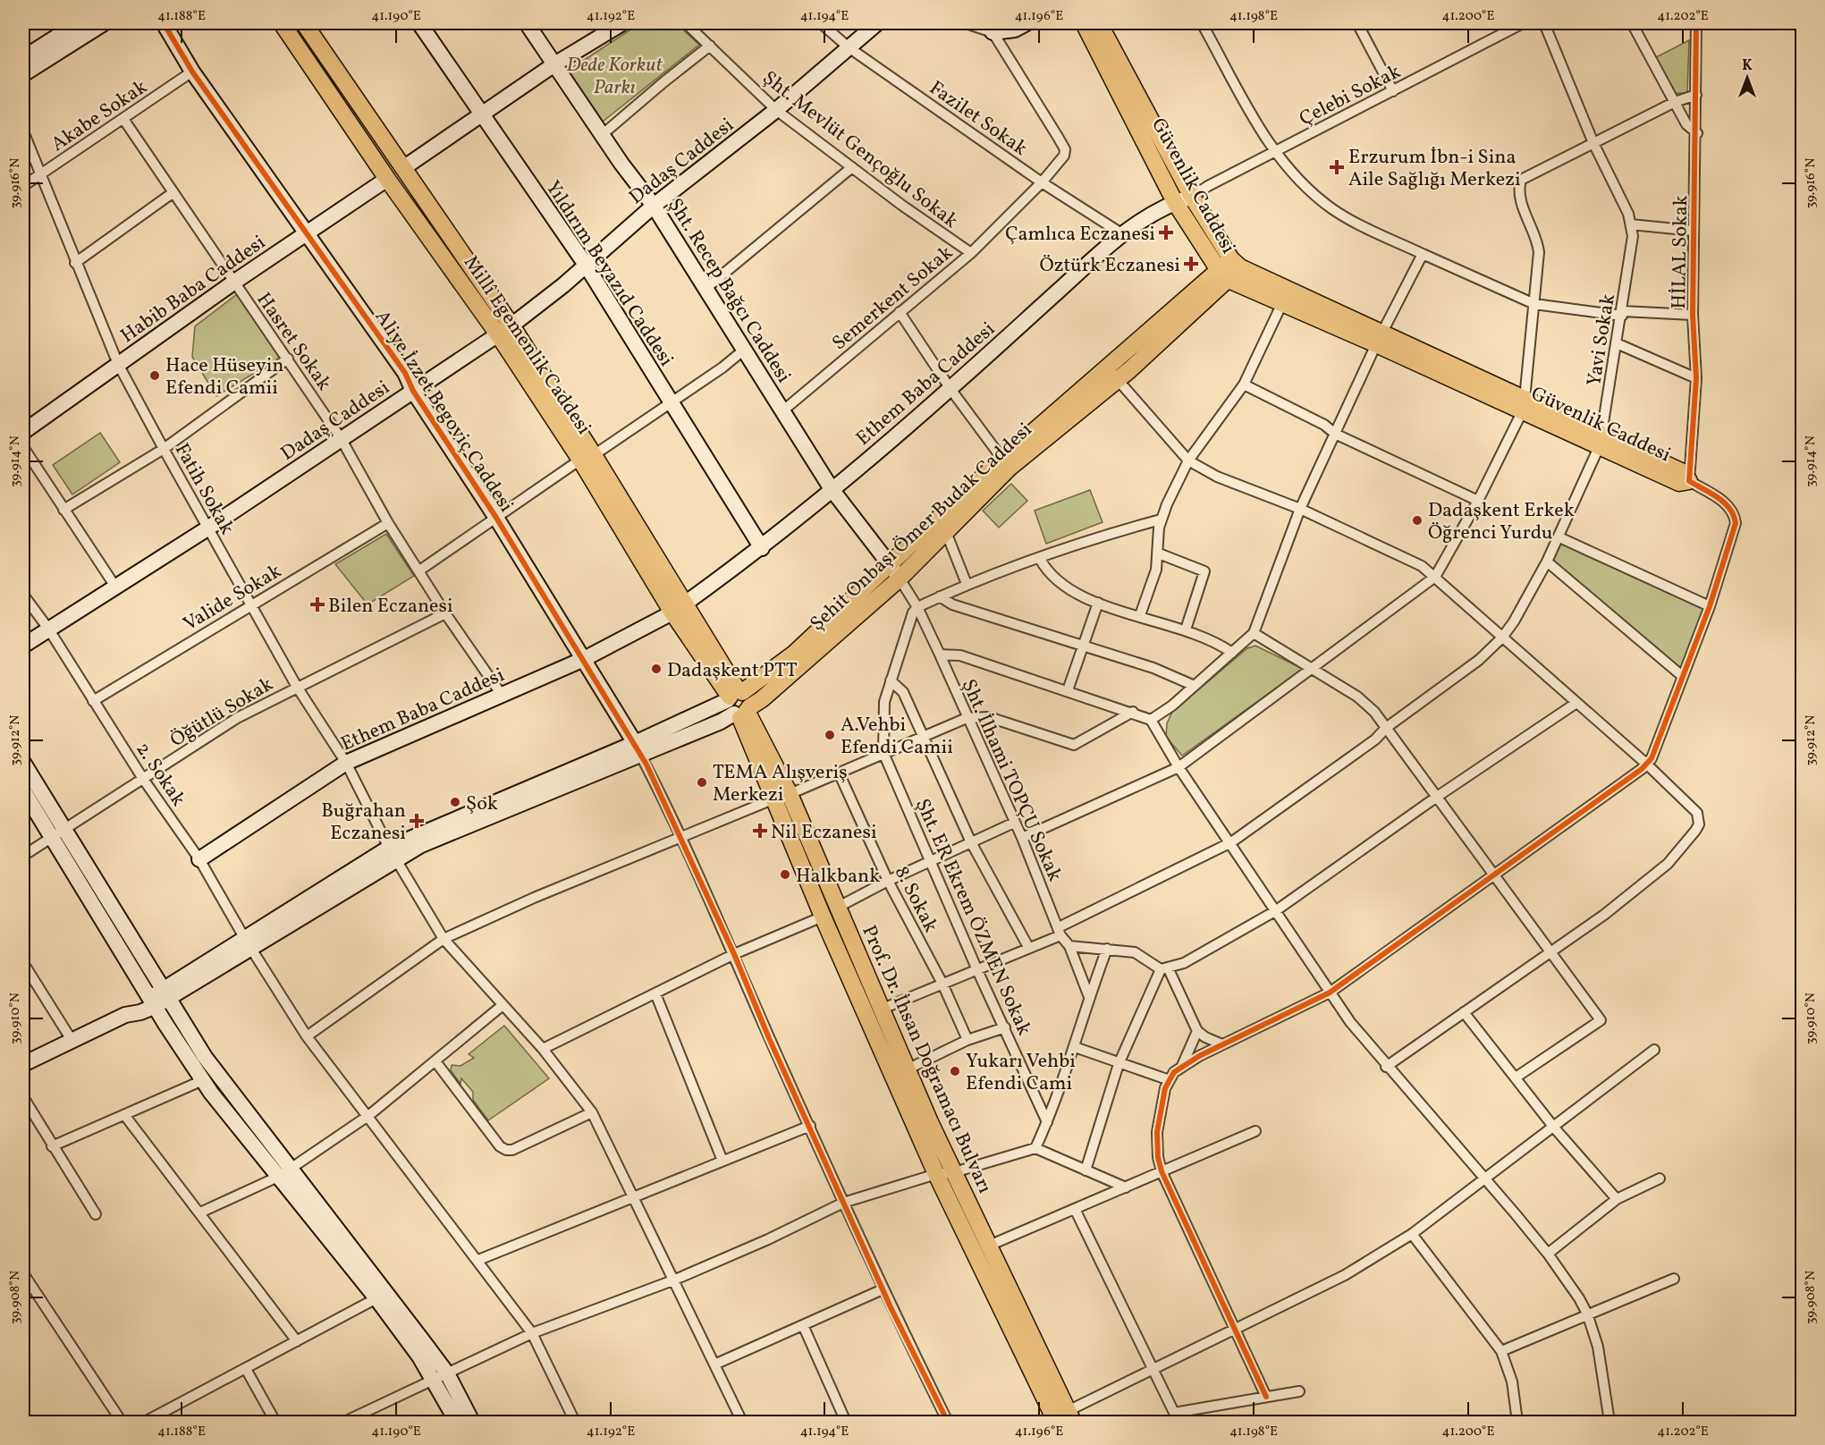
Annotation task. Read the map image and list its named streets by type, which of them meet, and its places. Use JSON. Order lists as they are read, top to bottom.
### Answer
{
  "streets": {
    "main road": [
      "Güvenlik Caddesi",
      "Millî Egemenlik Caddesi",
      "Şehit Onbaşı Ömer Budak Caddesi",
      "Prof. Dr. İhsan Doğramacı Bulvarı"
    ],
    "street": [
      "Çelebi Sokak",
      "Akabe Sokak",
      "Fazilet Sokak",
      "Şht. Mevlüt Gençoğlu Sokak",
      "Dadaş Caddesi",
      "HİLAL Sokak",
      "Yıldırım Beyazıd Caddesi",
      "Habib Baba Caddesi",
      "Şht. Recep Bağcı Caddesi",
      "Semerkent Sokak",
      "Yavi Sokak",
      "Hasret Sokak",
      "Ethem Baba Caddesi",
      "Aliye İzzet Begoviç Caddesi",
      "Fatih Sokak",
      "Valide Sokak",
      "Öğütlü Sokak",
      "2. Sokak",
      "Şht. İlhami TOPÇU Sokak",
      "8. Sokak",
      "Şht. ER Ekrem ÖZMEN Sokak"
    ]
  },
  "crossings": [
    ["Çelebi Sokak", "Güvenlik Caddesi"],
    ["Çelebi Sokak", "Ethem Baba Caddesi"],
    ["Akabe Sokak", "Hasret Sokak"],
    ["Akabe Sokak", "Aliye İzzet Begoviç Caddesi"],
    ["Akabe Sokak", "Fatih Sokak"],
    ["Fazilet Sokak", "Dadaş Caddesi"],
    ["Fazilet Sokak", "Semerkent Sokak"],
    ["Fazilet Sokak", "Ethem Baba Caddesi"],
    ["Şht. Mevlüt Gençoğlu Sokak", "Dadaş Caddesi"],
    ["Şht. Mevlüt Gençoğlu Sokak", "Semerkent Sokak"],
    ["Dadaş Caddesi", "Yıldırım Beyazıd Caddesi"],
    ["Dadaş Caddesi", "Şht. Recep Bağcı Caddesi"],
    ["Dadaş Caddesi", "Hasret Sokak"],
    ["Dadaş Caddesi", "Millî Egemenlik Caddesi"],
    ["Dadaş Caddesi", "Aliye İzzet Begoviç Caddesi"],
    ["Dadaş Caddesi", "Fatih Sokak"],
    ["Dadaş Caddesi", "2. Sokak"],
    ["Güvenlik Caddesi", "HİLAL Sokak"],
    ["Güvenlik Caddesi", "Yavi Sokak"],
    ["Güvenlik Caddesi", "Ethem Baba Caddesi"],
    ["Güvenlik Caddesi", "Şehit Onbaşı Ömer Budak Caddesi"],
    ["Yıldırım Beyazıd Caddesi", "Ethem Baba Caddesi"],
    ["Habib Baba Caddesi", "Hasret Sokak"],
    ["Habib Baba Caddesi", "Millî Egemenlik Caddesi"],
    ["Habib Baba Caddesi", "Aliye İzzet Begoviç Caddesi"],
    ["Habib Baba Caddesi", "Fatih Sokak"],
    ["Şht. Recep Bağcı Caddesi", "Semerkent Sokak"],
    ["Şht. Recep Bağcı Caddesi", "Ethem Baba Caddesi"],
    ["Şht. Recep Bağcı Caddesi", "Şehit Onbaşı Ömer Budak Caddesi"],
    ["Şht. Recep Bağcı Caddesi", "Şht. İlhami TOPÇU Sokak"],
    ["Yavi Sokak", "Şht. İlhami TOPÇU Sokak"],
    ["Yavi Sokak", "8. Sokak"],
    ["Yavi Sokak", "Şht. ER Ekrem ÖZMEN Sokak"],
    ["Yavi Sokak", "Prof. Dr. İhsan Doğramacı Bulvarı"],
    ["Hasret Sokak", "Ethem Baba Caddesi"],
    ["Hasret Sokak", "Valide Sokak"],
    ["Hasret Sokak", "Öğütlü Sokak"],
    ["Millî Egemenlik Caddesi", "Ethem Baba Caddesi"],
    ["Millî Egemenlik Caddesi", "Şehit Onbaşı Ömer Budak Caddesi"],
    ["Millî Egemenlik Caddesi", "Prof. Dr. İhsan Doğramacı Bulvarı"],
    ["Ethem Baba Caddesi", "Aliye İzzet Begoviç Caddesi"],
    ["Ethem Baba Caddesi", "Fatih Sokak"],
    ["Ethem Baba Caddesi", "2. Sokak"],
    ["Fatih Sokak", "Valide Sokak"],
    ["Fatih Sokak", "Öğütlü Sokak"],
    ["Şehit Onbaşı Ömer Budak Caddesi", "Şht. İlhami TOPÇU Sokak"],
    ["Şehit Onbaşı Ömer Budak Caddesi", "Prof. Dr. İhsan Doğramacı Bulvarı"],
    ["Valide Sokak", "2. Sokak"],
    ["Öğütlü Sokak", "2. Sokak"]
  ],
  "parks": ["Dede Korkut Parkı"],
  "places": {
    "health": [
      "Erzurum İbn-i Sina Aile Sağlığı Merkezi",
      "Çamlıca Eczanesi",
      "Öztürk Eczanesi",
      "Bilen Eczanesi",
      "Buğrahan Eczanesi",
      "Nil Eczanesi"
    ],
    "other": [
      "Hace Hüseyin Efendi Camii",
      "Dadaşkent Erkek Öğrenci Yurdu",
      "Dadaşkent PTT",
      "A.Vehbi Efendi Camii",
      "TEMA Alışveriş Merkezi",
      "Şok",
      "Halkbank",
      "Yukarı Vehbi Efendi Cami"
    ]
  },
  "north": "top",
  "coordinates": [
    "41.188°E",
    "41.190°E",
    "41.192°E",
    "41.194°E",
    "41.196°E",
    "41.198°E",
    "41.200°E",
    "41.202°E",
    "39.916°N",
    "39.914°N",
    "39.912°N",
    "39.910°N",
    "39.908°N"
  ]
}
